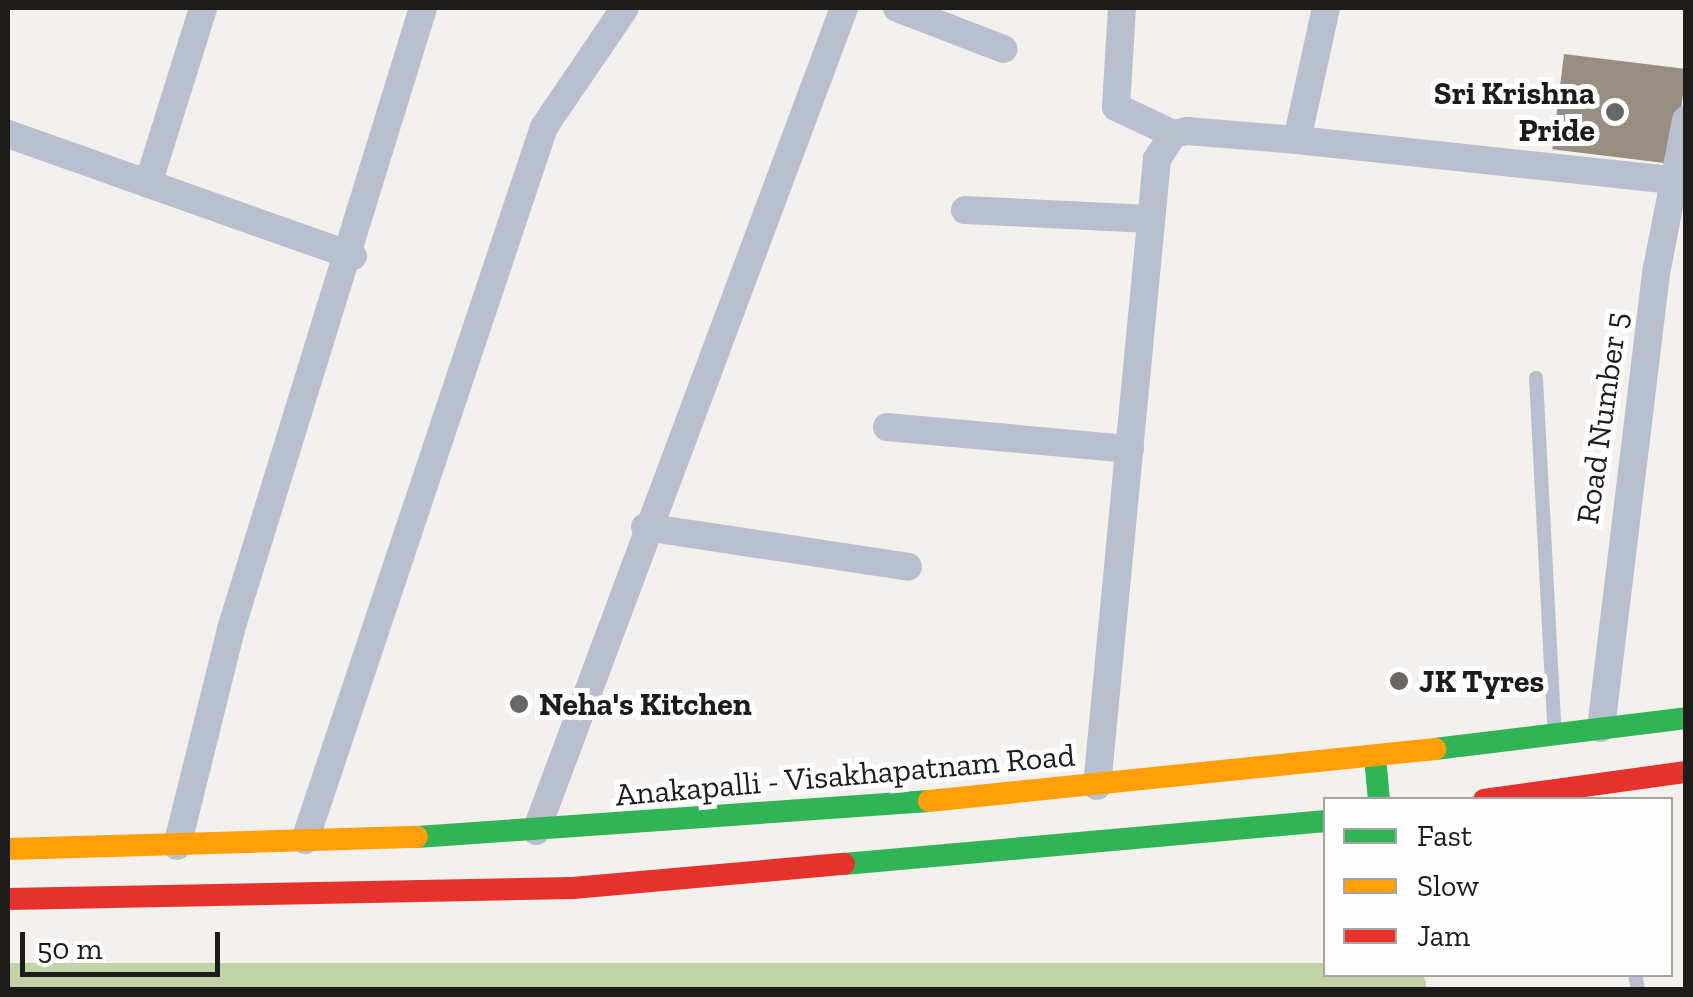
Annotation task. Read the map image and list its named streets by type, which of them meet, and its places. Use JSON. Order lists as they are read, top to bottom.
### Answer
{
  "streets": {
    "main road": ["Anakapalli - Visakhapatnam Road"],
    "street": ["Road Number 5"]
  },
  "crossings": [
    ["Road Number 5", "Anakapalli - Visakhapatnam Road"]
  ],
  "places": ["Sri Krishna Pride", "JK Tyres", "Neha's Kitchen"],
  "legend": ["Fast", "Slow", "Jam"],
  "scale_bar": "50 m"
}
